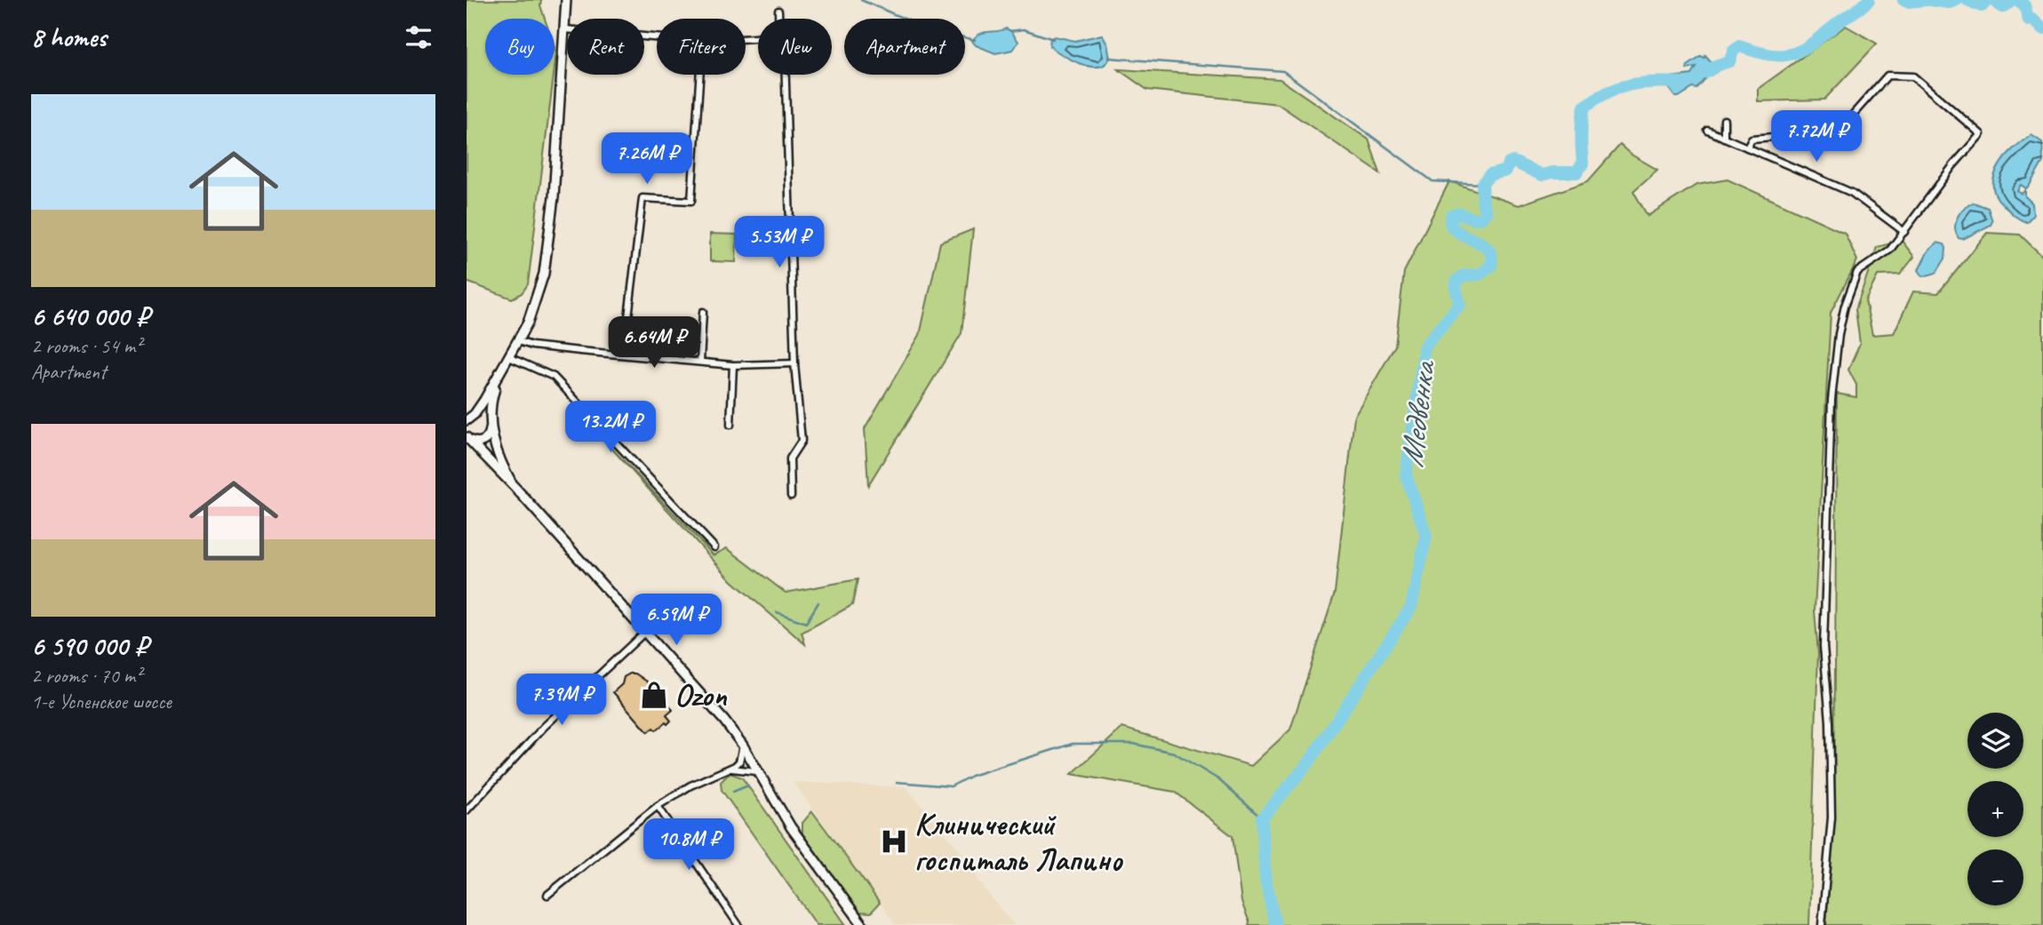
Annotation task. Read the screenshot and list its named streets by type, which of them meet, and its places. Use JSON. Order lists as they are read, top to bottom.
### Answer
{
  "water": ["Медвенка"],
  "places": {
    "shop": ["Ozon"],
    "hospital": ["Клинический госпиталь Лапино"]
  },
  "page": {
    "heading": "8 homes",
    "chip": [
      "Buy",
      "Rent",
      "Filters",
      "New",
      "Apartment"
    ],
    "list": [
      {
        "name": "6 640 000 ₽",
        "note": "2 rooms · 54 m² · Apartment"
      },
      {
        "name": "6 590 000 ₽",
        "note": "2 rooms · 70 m² · 1-е Успенское шоссе"
      }
    ],
    "price": [
      "7.72M ₽",
      "7.26M ₽",
      "5.53M ₽",
      "6.64M ₽",
      "13.2M ₽",
      "6.59M ₽",
      "7.39M ₽",
      "10.8M ₽"
    ],
    "map_buttons": ["+", "−"]
  }
}
